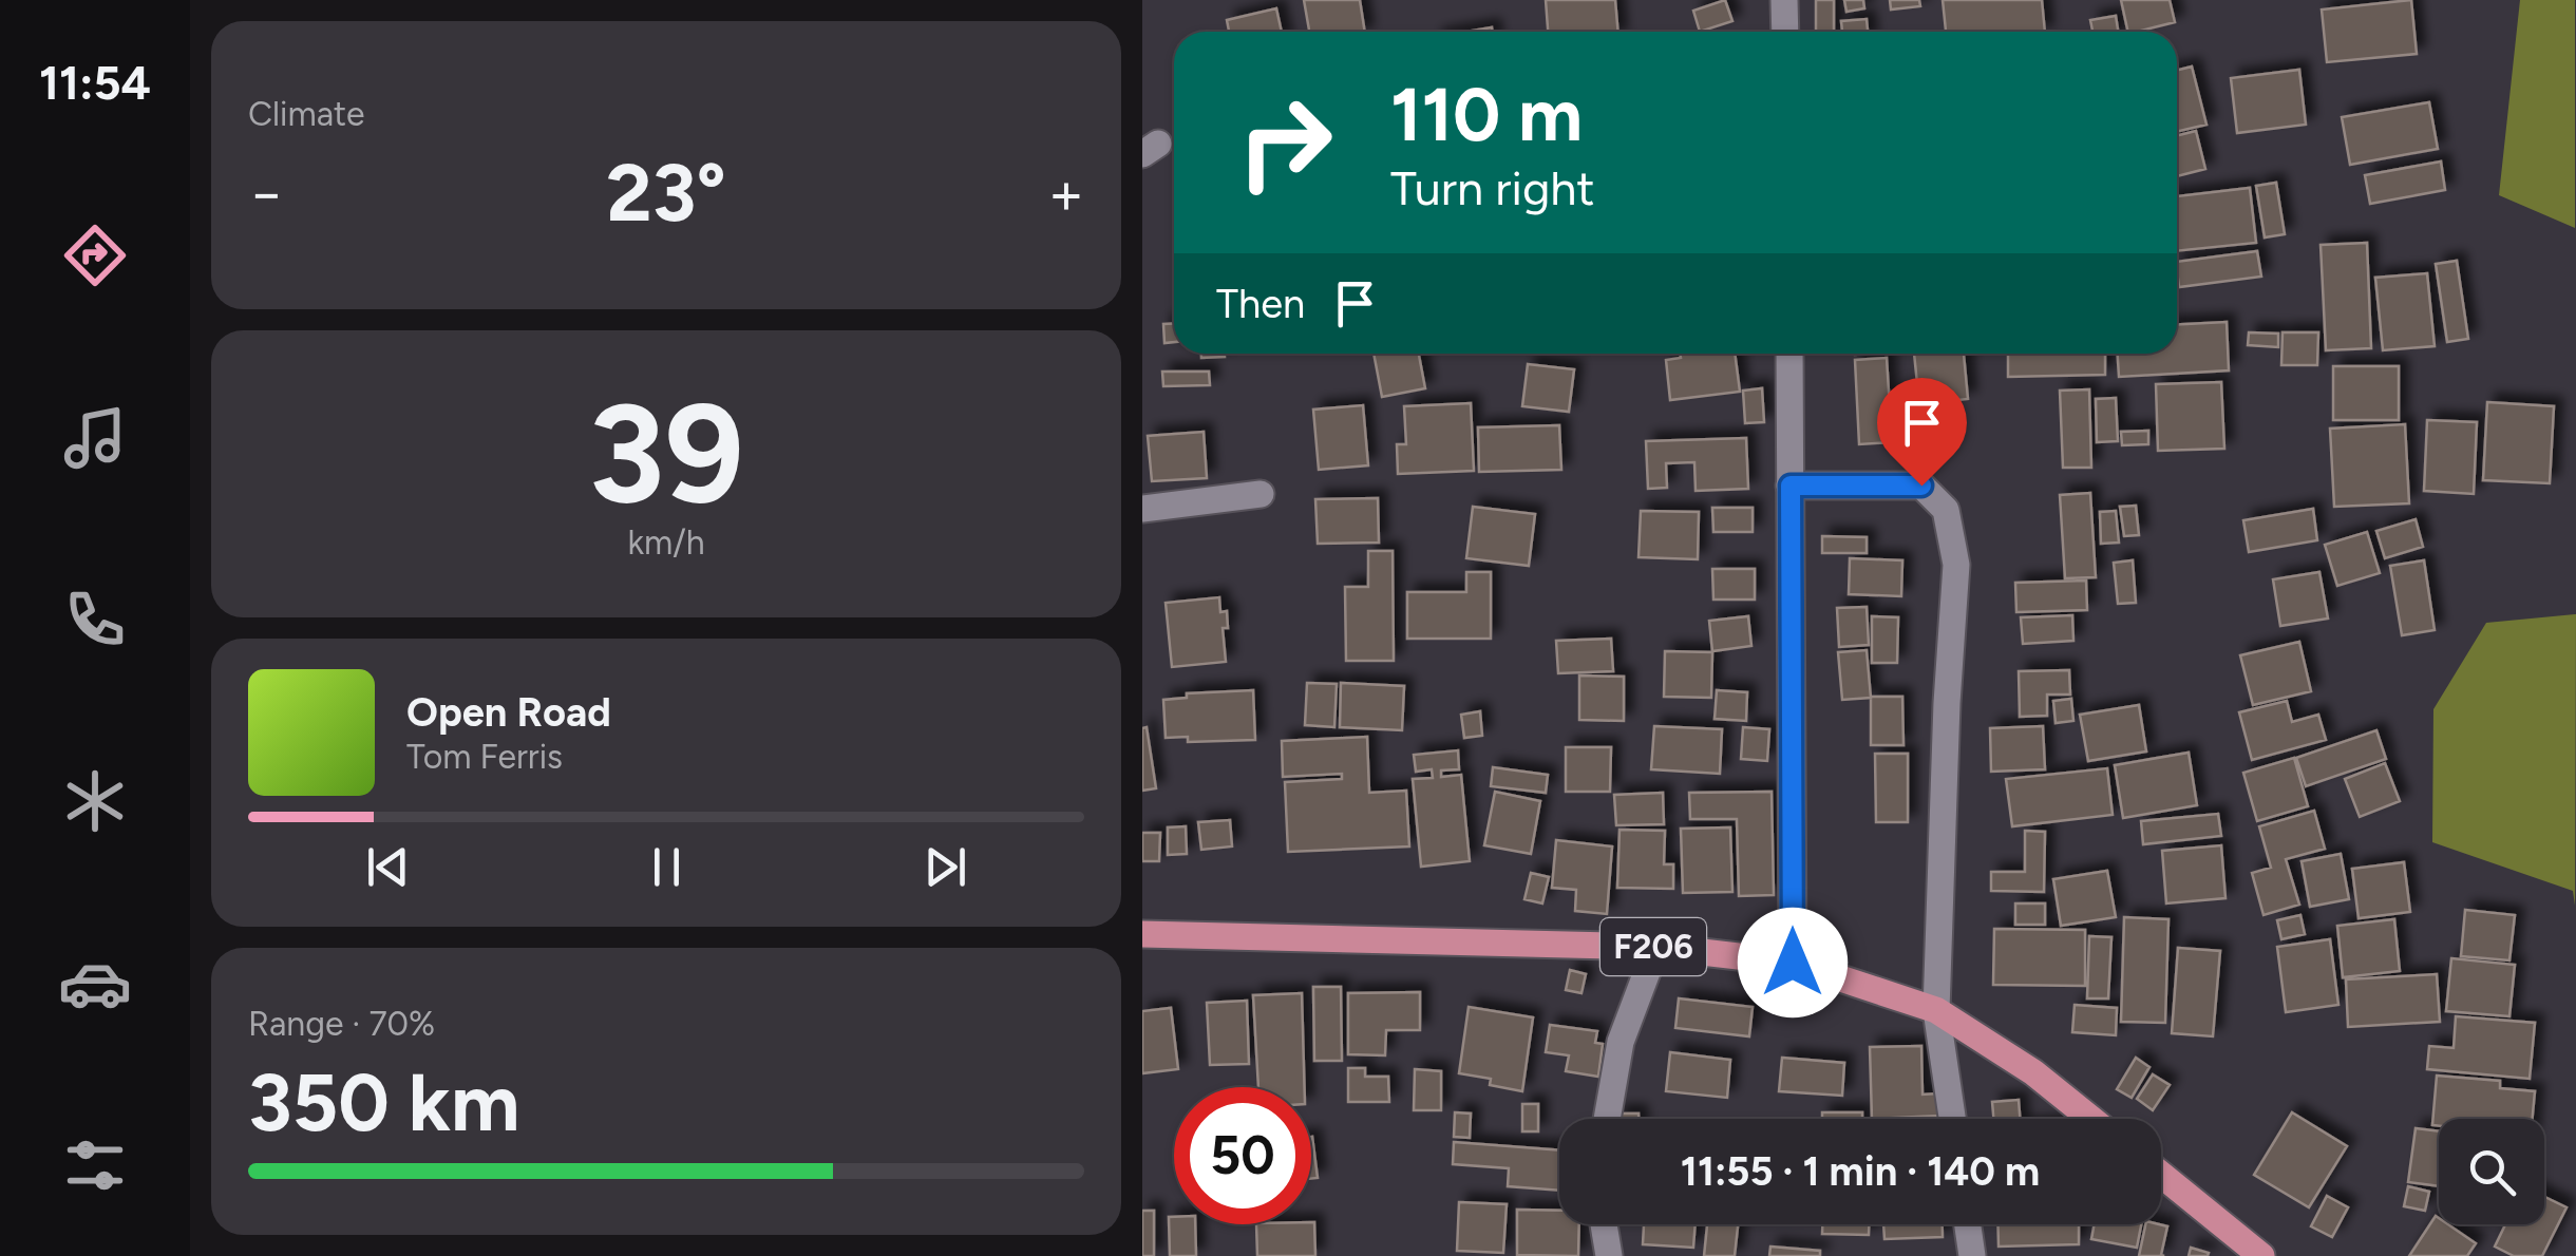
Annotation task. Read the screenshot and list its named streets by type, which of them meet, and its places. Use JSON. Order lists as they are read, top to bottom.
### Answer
{
  "streets": {
    "main road": ["F206"]
  },
  "page": {
    "tabs": "11:54",
    "tile": [
      "Climate",
      ["39", "km/h"],
      ["Range · 70%", "350 km"]
    ],
    "turn": ["110 m", "Turn right"],
    "heat": ["−", "23°", "+"],
    "then": "Then",
    "song": ["Open Road", "Tom Ferris"],
    "limit": "50",
    "trip": "11:55 · 1 min · 140 m"
  }
}
